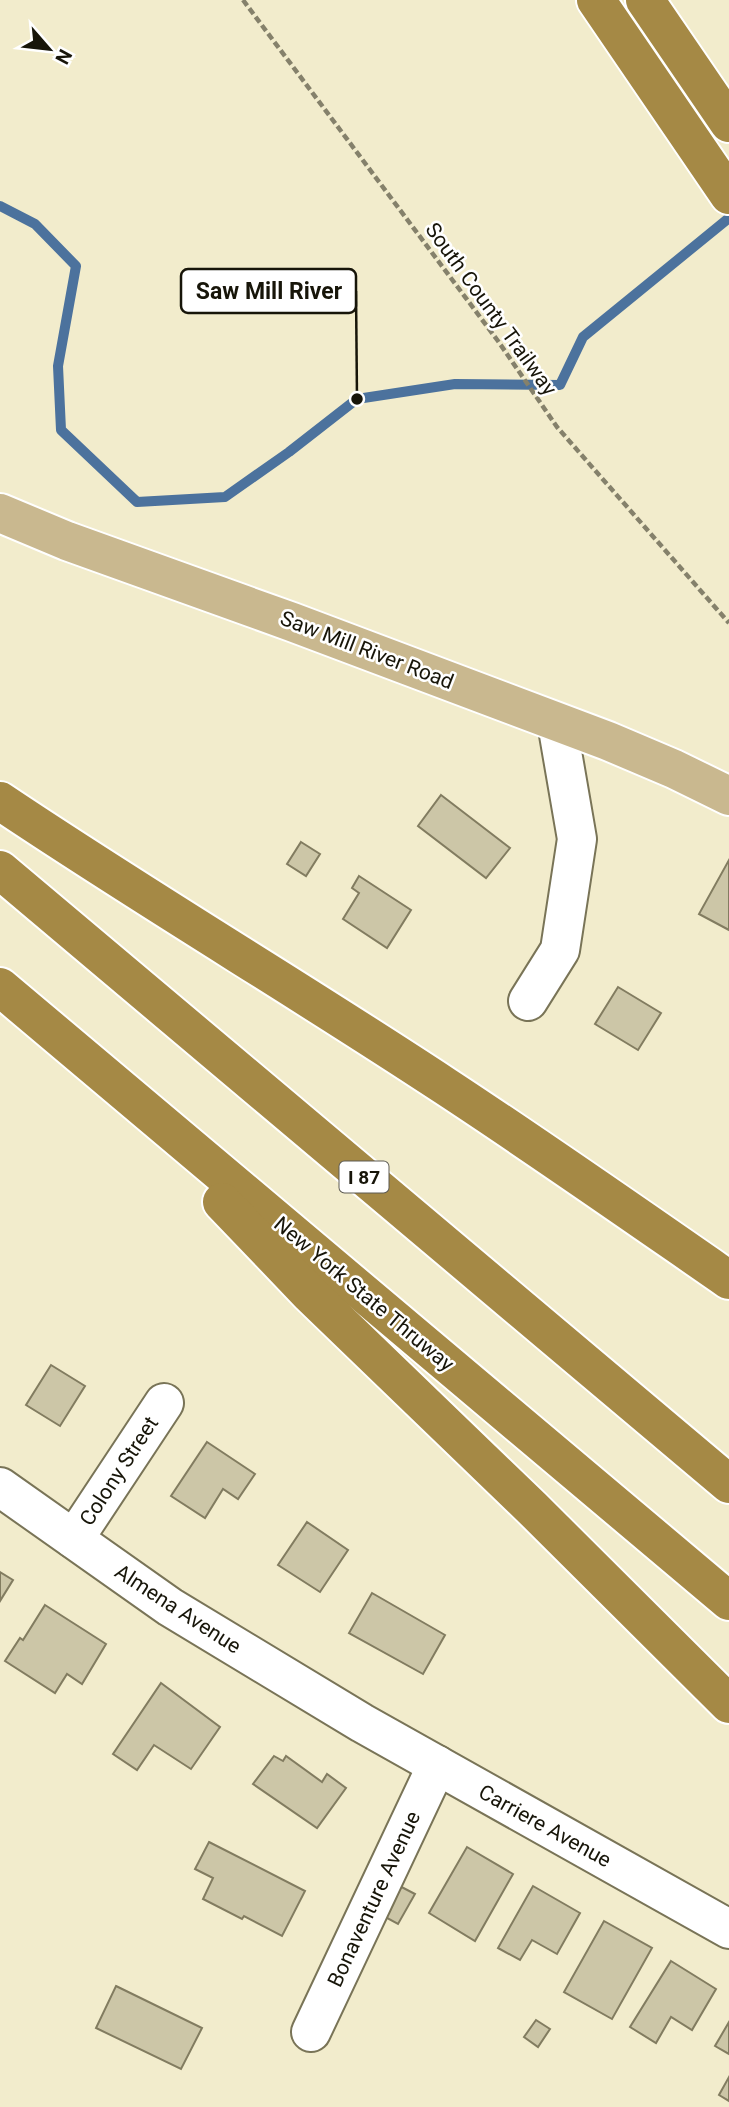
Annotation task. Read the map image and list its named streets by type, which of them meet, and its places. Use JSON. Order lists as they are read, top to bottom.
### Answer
{
  "streets": {
    "highway": ["I 87", "New York State Thruway"],
    "main road": ["Saw Mill River Road"],
    "street": [
      "Colony Street",
      "Almena Avenue",
      "Carriere Avenue",
      "Bonaventure Avenue"
    ],
    "path": ["South County Trailway"]
  },
  "crossings": [
    ["Colony Street", "Almena Avenue"],
    ["Almena Avenue", "Carriere Avenue"],
    ["Carriere Avenue", "Bonaventure Avenue"]
  ],
  "places": ["Saw Mill River"],
  "north": "bottom right"
}
